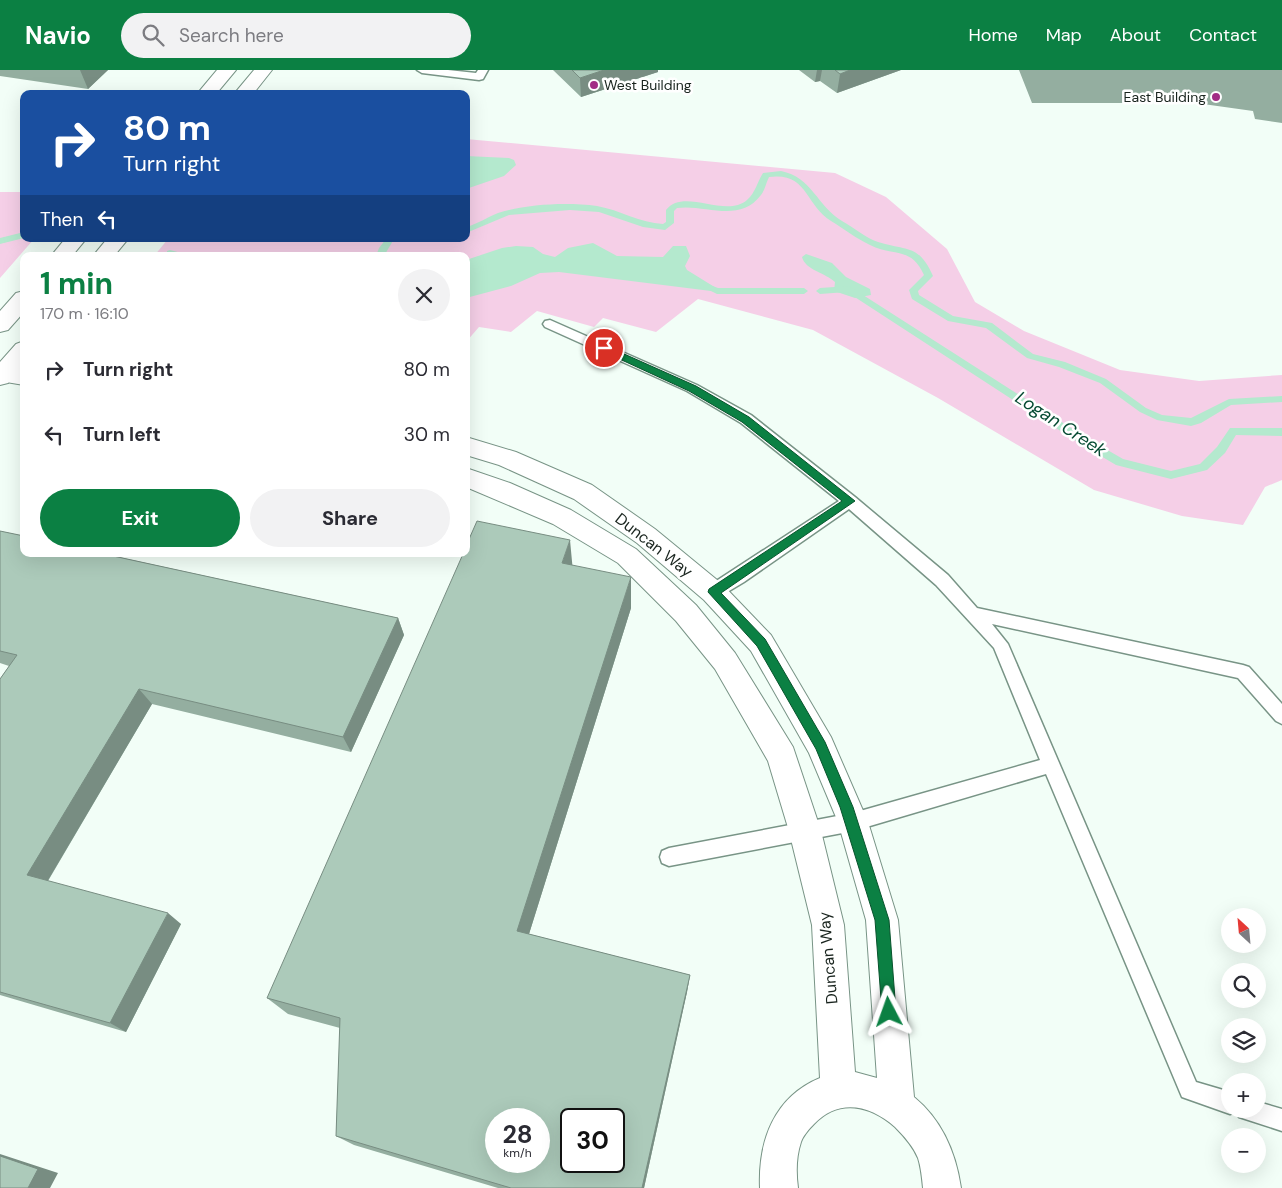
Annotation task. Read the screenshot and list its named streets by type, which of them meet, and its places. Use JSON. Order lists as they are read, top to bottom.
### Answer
{
  "streets": {
    "street": ["Duncan Way"]
  },
  "water": ["Logan Creek"],
  "places": ["West Building", "East Building"],
  "north": "top left",
  "page": {
    "header": "Navio",
    "search": "Search here",
    "nav": [
      "Home",
      "Map",
      "About",
      "Contact"
    ],
    "turn": ["80 m", "Turn right"],
    "then": "Then",
    "heading": ["1 min", "170 m · 16:10"],
    "list": [
      {
        "name": "Turn right",
        "value": "80 m"
      },
      {
        "name": "Turn left",
        "value": "30 m"
      }
    ],
    "buttons": ["Exit", "Share"],
    "map_buttons": ["+", "−"],
    "speed": "28 km/h",
    "limit": "30"
  }
}
